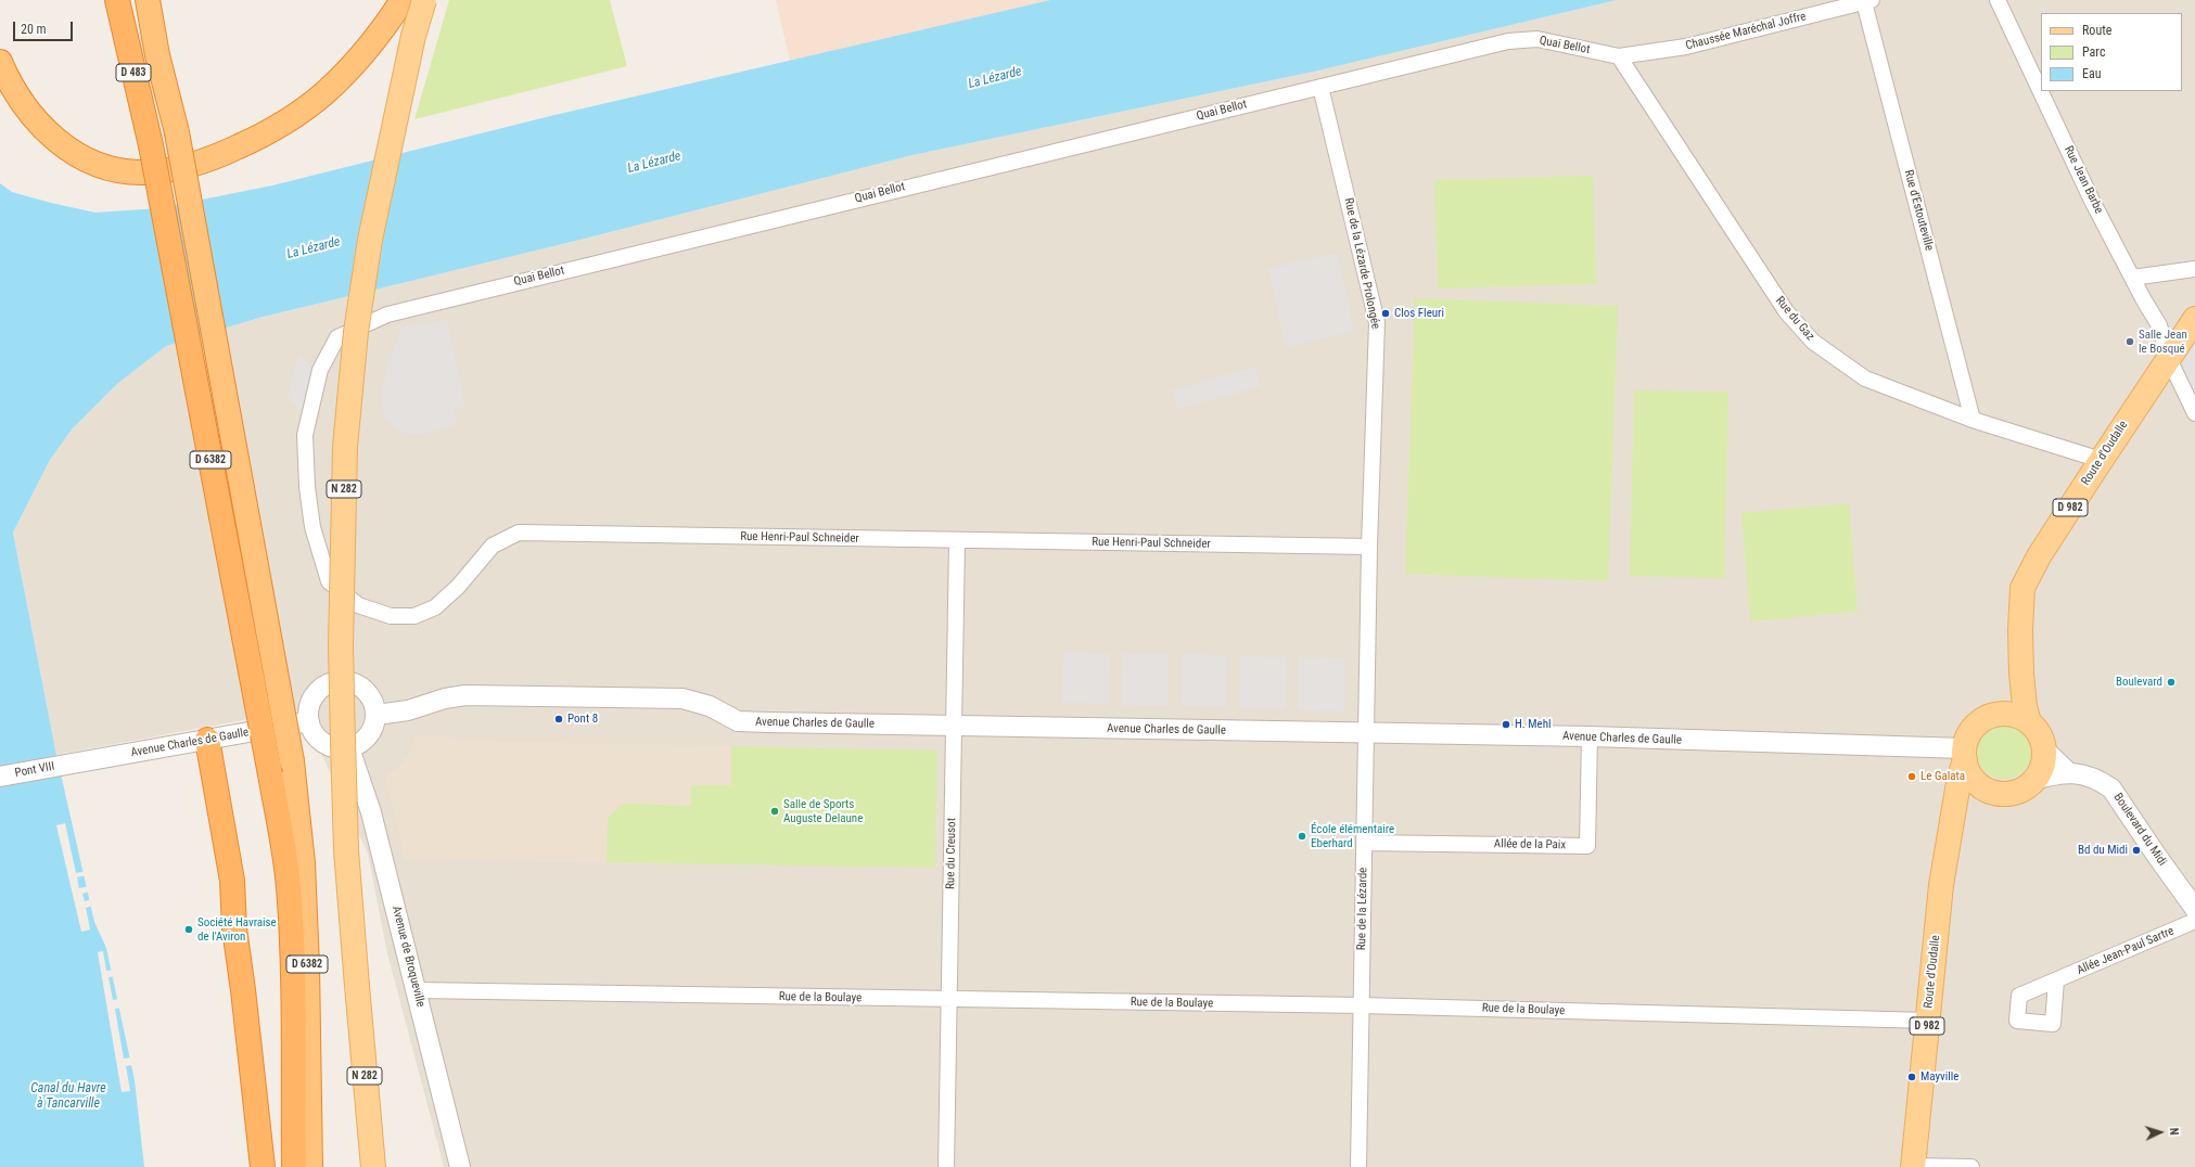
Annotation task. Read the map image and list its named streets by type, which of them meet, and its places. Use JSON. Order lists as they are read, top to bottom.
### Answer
{
  "streets": {
    "highway": ["D 483", "D 6382"],
    "main road": ["Route d'Oudalle", "N 282", "D 982"],
    "street": [
      "Chaussée Maréchal Joffre",
      "Quai Bellot",
      "Rue Jean Barbe",
      "Rue d'Estouteville",
      "Rue de la Lézarde Prolongée",
      "Rue du Gaz",
      "Rue Henri-Paul Schneider",
      "Avenue Charles de Gaulle",
      "Pont VIII",
      "Boulevard du Midi",
      "Allée de la Paix",
      "Rue du Creusot",
      "Rue de la Lézarde",
      "Allée Jean-Paul Sartre",
      "Avenue de Broqueville",
      "Rue de la Boulaye"
    ]
  },
  "crossings": [
    ["Chaussée Maréchal Joffre", "Quai Bellot"],
    ["Chaussée Maréchal Joffre", "Rue d'Estouteville"],
    ["Chaussée Maréchal Joffre", "Rue du Gaz"],
    ["Quai Bellot", "Rue de la Lézarde Prolongée"],
    ["Quai Bellot", "Rue du Gaz"],
    ["Quai Bellot", "Rue Henri-Paul Schneider"],
    ["D 483", "D 6382"],
    ["Rue Jean Barbe", "Route d'Oudalle"],
    ["Rue Jean Barbe", "D 982"],
    ["Rue d'Estouteville", "Rue du Gaz"],
    ["Rue de la Lézarde Prolongée", "Rue Henri-Paul Schneider"],
    ["Rue de la Lézarde Prolongée", "Rue de la Lézarde"],
    ["Rue du Gaz", "Route d'Oudalle"],
    ["Route d'Oudalle", "D 982"],
    ["Route d'Oudalle", "Avenue Charles de Gaulle"],
    ["Route d'Oudalle", "Boulevard du Midi"],
    ["Route d'Oudalle", "Rue de la Boulaye"],
    ["Rue Henri-Paul Schneider", "Rue du Creusot"],
    ["Rue Henri-Paul Schneider", "Rue de la Lézarde"],
    ["Avenue Charles de Gaulle", "Pont VIII"],
    ["Avenue Charles de Gaulle", "Boulevard du Midi"],
    ["Avenue Charles de Gaulle", "Allée de la Paix"],
    ["Avenue Charles de Gaulle", "Rue du Creusot"],
    ["Avenue Charles de Gaulle", "Rue de la Lézarde"],
    ["Avenue Charles de Gaulle", "Avenue de Broqueville"],
    ["Allée de la Paix", "Rue de la Lézarde"],
    ["Rue du Creusot", "Rue de la Boulaye"],
    ["Rue de la Lézarde", "Rue de la Boulaye"],
    ["Avenue de Broqueville", "Rue de la Boulaye"]
  ],
  "water": ["La Lézarde", "Canal du Havre à Tancarville"],
  "places": [
    "Clos Fleuri",
    "Salle Jean le Bosqué",
    "Boulevard",
    "Pont 8",
    "H. Mehl",
    "Le Galata",
    "Salle de Sports Auguste Delaune",
    "École élémentaire Eberhard",
    "Bd du Midi",
    "Société Havraise de l'Aviron",
    "Mayville"
  ],
  "legend": ["Route", "Parc", "Eau"],
  "scale_bar": "20 m",
  "north": "right"
}
